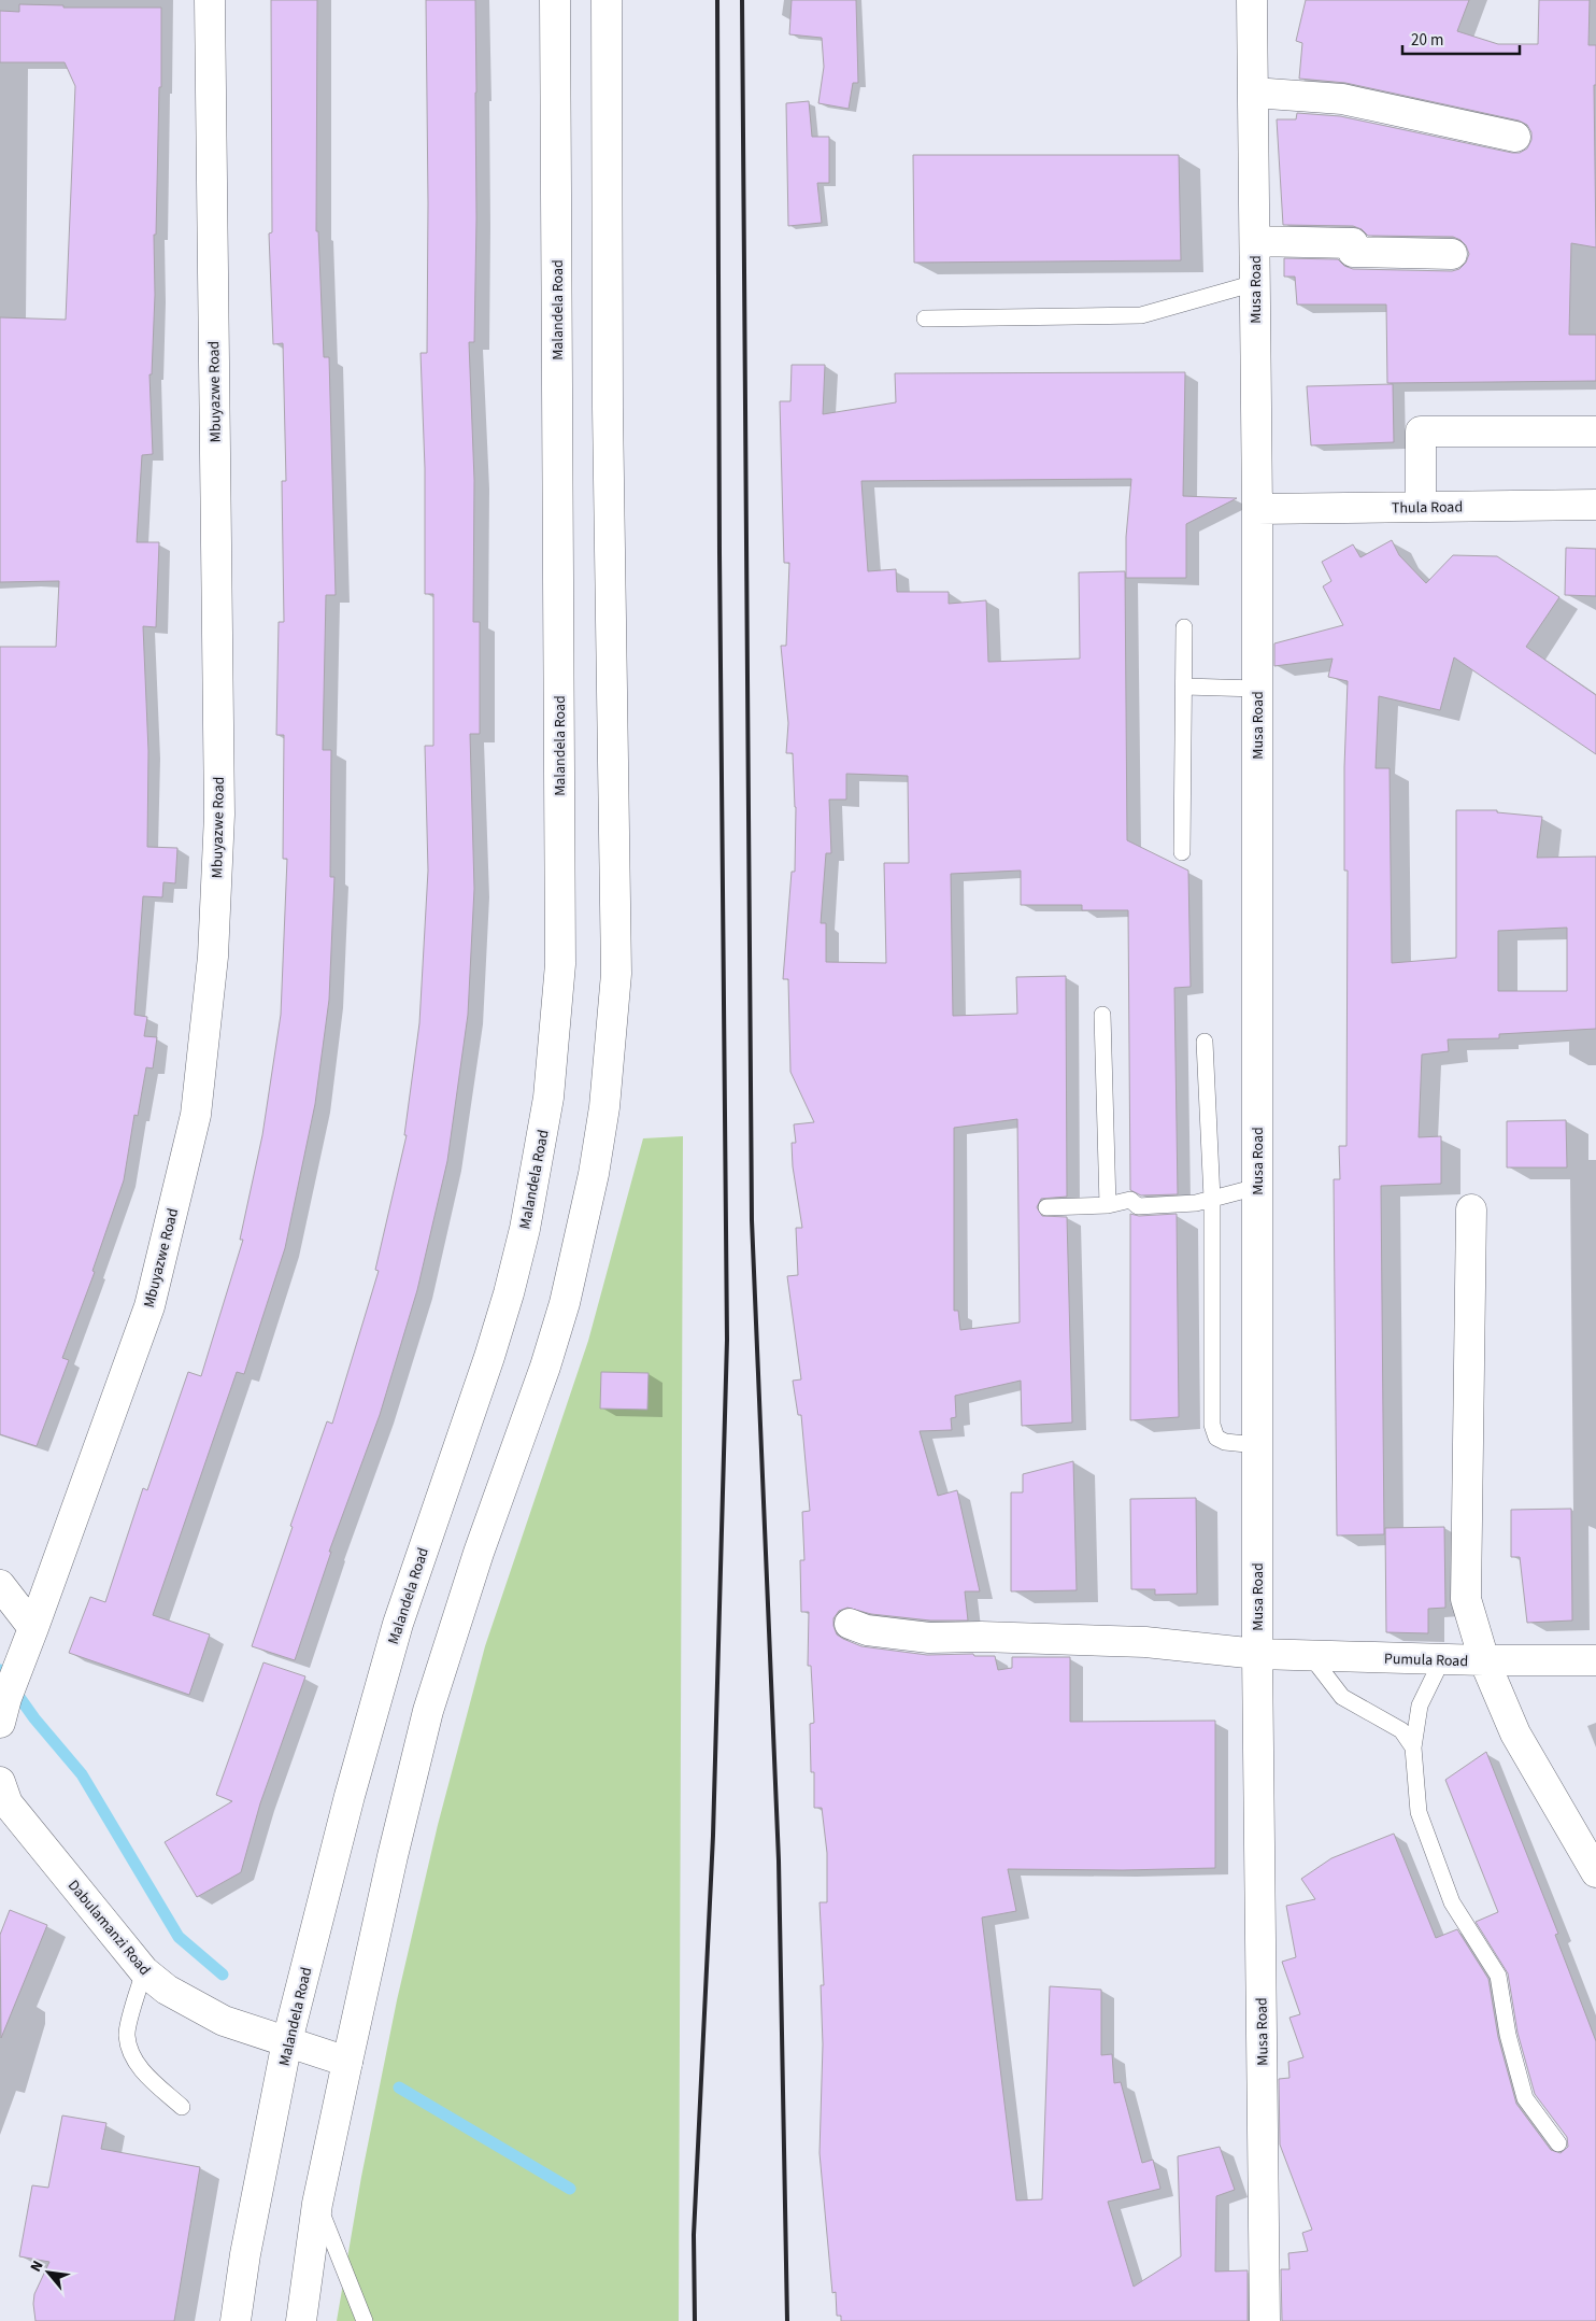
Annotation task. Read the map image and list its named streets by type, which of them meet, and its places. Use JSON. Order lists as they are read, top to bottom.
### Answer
{
  "streets": {
    "street": [
      "Musa Road",
      "Malandela Road",
      "Mbuyazwe Road",
      "Thula Road",
      "Pumula Road",
      "Dabulamanzi Road"
    ]
  },
  "crossings": [
    ["Musa Road", "Thula Road"],
    ["Musa Road", "Pumula Road"],
    ["Malandela Road", "Dabulamanzi Road"]
  ],
  "scale_bar": "20 m",
  "north": "top left"
}
